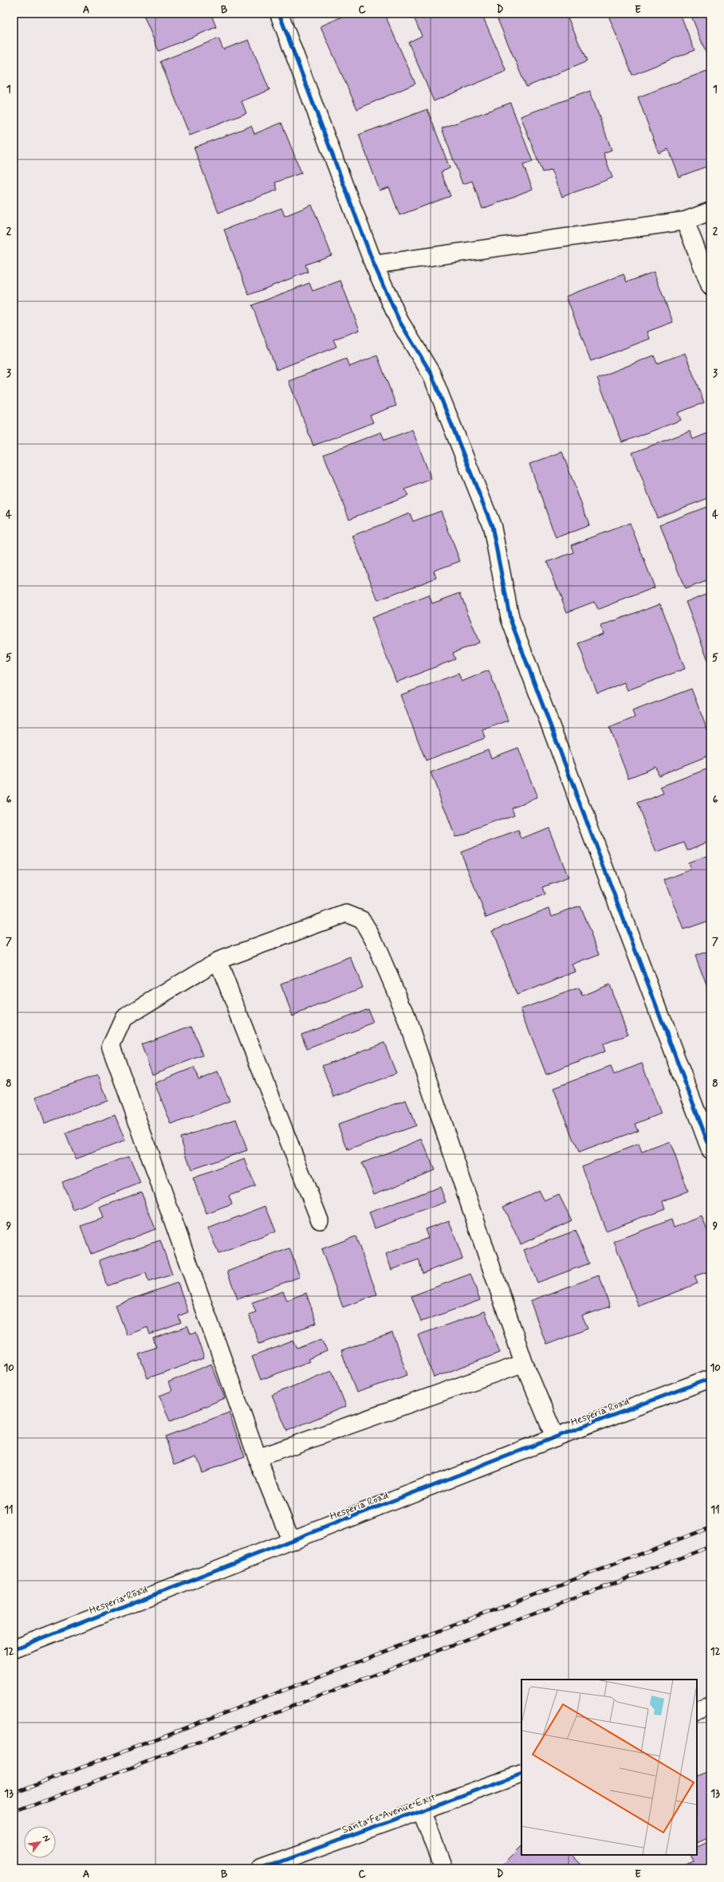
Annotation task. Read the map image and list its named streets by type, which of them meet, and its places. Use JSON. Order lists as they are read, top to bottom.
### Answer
{
  "streets": {
    "street": ["Hesperia Road", "Santa Fe Avenue East"]
  },
  "north": "top right",
  "grid": {
    "columns": [
      "A",
      "B",
      "C",
      "D",
      "E"
    ],
    "rows": [
      "1",
      "2",
      "3",
      "4",
      "5",
      "6",
      "7",
      "8",
      "9",
      "10",
      "11",
      "12",
      "13"
    ]
  }
}
